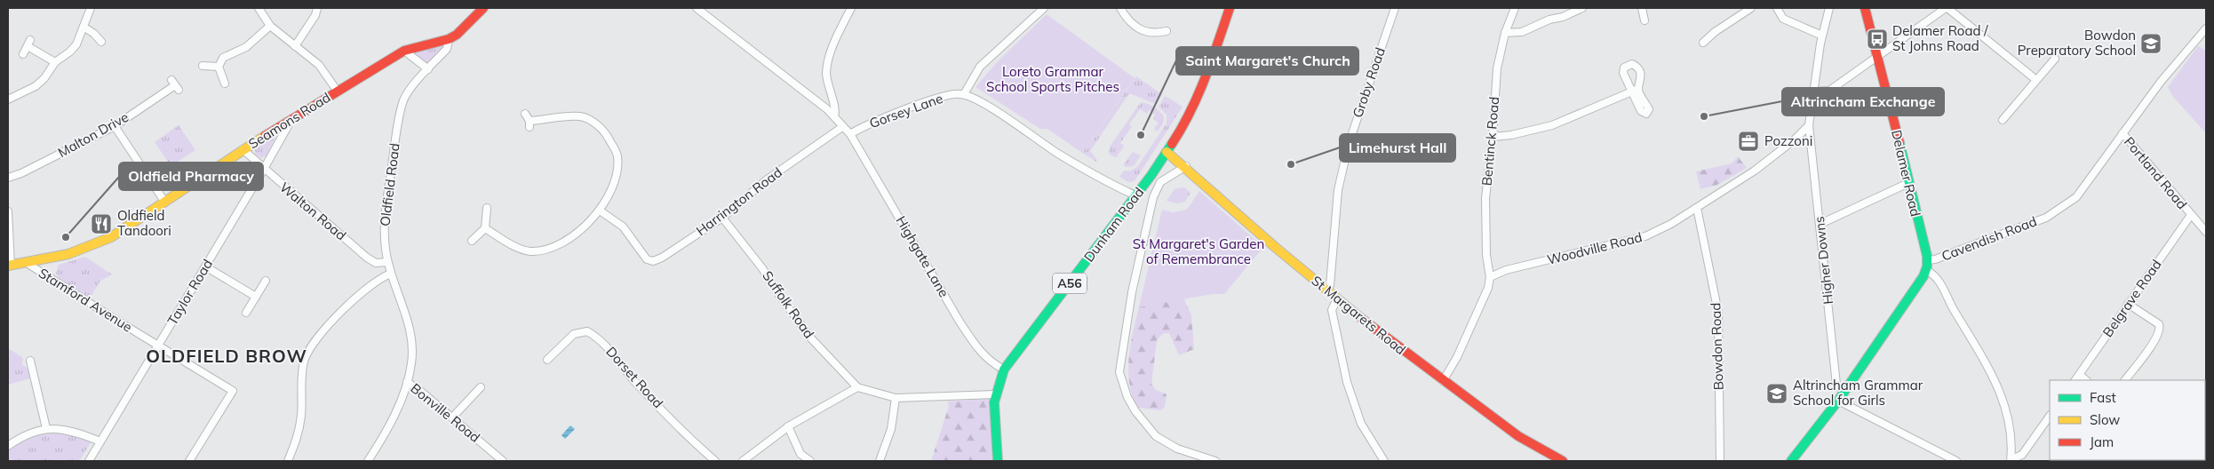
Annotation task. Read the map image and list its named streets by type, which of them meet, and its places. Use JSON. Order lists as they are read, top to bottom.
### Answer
{
  "streets": {
    "main road": [
      "Seamons Road",
      "Delamer Road",
      "Dunham Road",
      "Cavendish Road",
      "A56",
      "St Margarets Road"
    ],
    "street": [
      "Groby Road",
      "Gorsey Lane",
      "Malton Drive",
      "Bentinck Road",
      "Portland Road",
      "Oldfield Road",
      "Harrington Road",
      "Walton Road",
      "Woodville Road",
      "Highgate Lane",
      "Higher Downs",
      "Taylor Road",
      "Belgrave Road",
      "Stamford Avenue",
      "Suffolk Road",
      "Bowdon Road",
      "Dorset Road",
      "Bonville Road"
    ]
  },
  "crossings": [
    ["Groby Road", "St Margarets Road"],
    ["Gorsey Lane", "Highgate Lane"],
    ["Seamons Road", "Oldfield Road"],
    ["Seamons Road", "Walton Road"],
    ["Seamons Road", "Taylor Road"],
    ["Seamons Road", "Stamford Avenue"],
    ["Bentinck Road", "Woodville Road"],
    ["Delamer Road", "Cavendish Road"],
    ["Portland Road", "Cavendish Road"],
    ["Portland Road", "Belgrave Road"],
    ["Oldfield Road", "Walton Road"],
    ["Oldfield Road", "Bonville Road"],
    ["Harrington Road", "Suffolk Road"],
    ["Walton Road", "Taylor Road"],
    ["Dunham Road", "Highgate Lane"],
    ["Dunham Road", "St Margarets Road"],
    ["Cavendish Road", "Higher Downs"],
    ["Woodville Road", "Higher Downs"],
    ["Woodville Road", "Bowdon Road"],
    ["Taylor Road", "Stamford Avenue"]
  ],
  "districts": ["OLDFIELD BROW"],
  "parks": ["Loreto Grammar School Sports Pitches", "St Margaret's Garden of Remembrance"],
  "places": {
    "bus stop": ["Delamer Road / St Johns Road"],
    "school or university": ["Bowdon Preparatory School", "Altrincham Grammar School for Girls"],
    "other": [
      "Altrincham Exchange",
      "Saint Margaret's Church",
      "Limehurst Hall",
      "Oldfield Pharmacy"
    ],
    "office": ["Pozzoni"],
    "restaurant": ["Oldfield Tandoori"]
  },
  "legend": ["Fast", "Slow", "Jam"]
}
